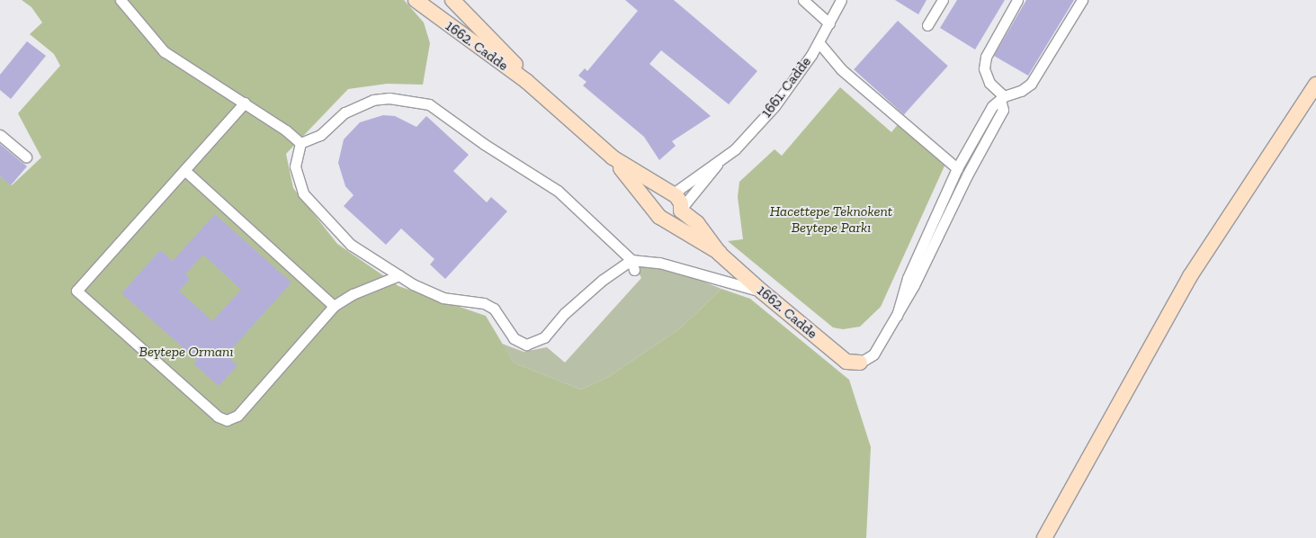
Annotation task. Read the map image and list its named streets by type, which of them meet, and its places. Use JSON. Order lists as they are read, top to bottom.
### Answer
{
  "streets": {
    "street": ["1662. Cadde", "1661. Cadde"]
  },
  "crossings": [
    ["1662. Cadde", "1661. Cadde"]
  ],
  "parks": ["Hacettepe Teknokent Beytepe Parkı", "Beytepe Ormanı"]
}
